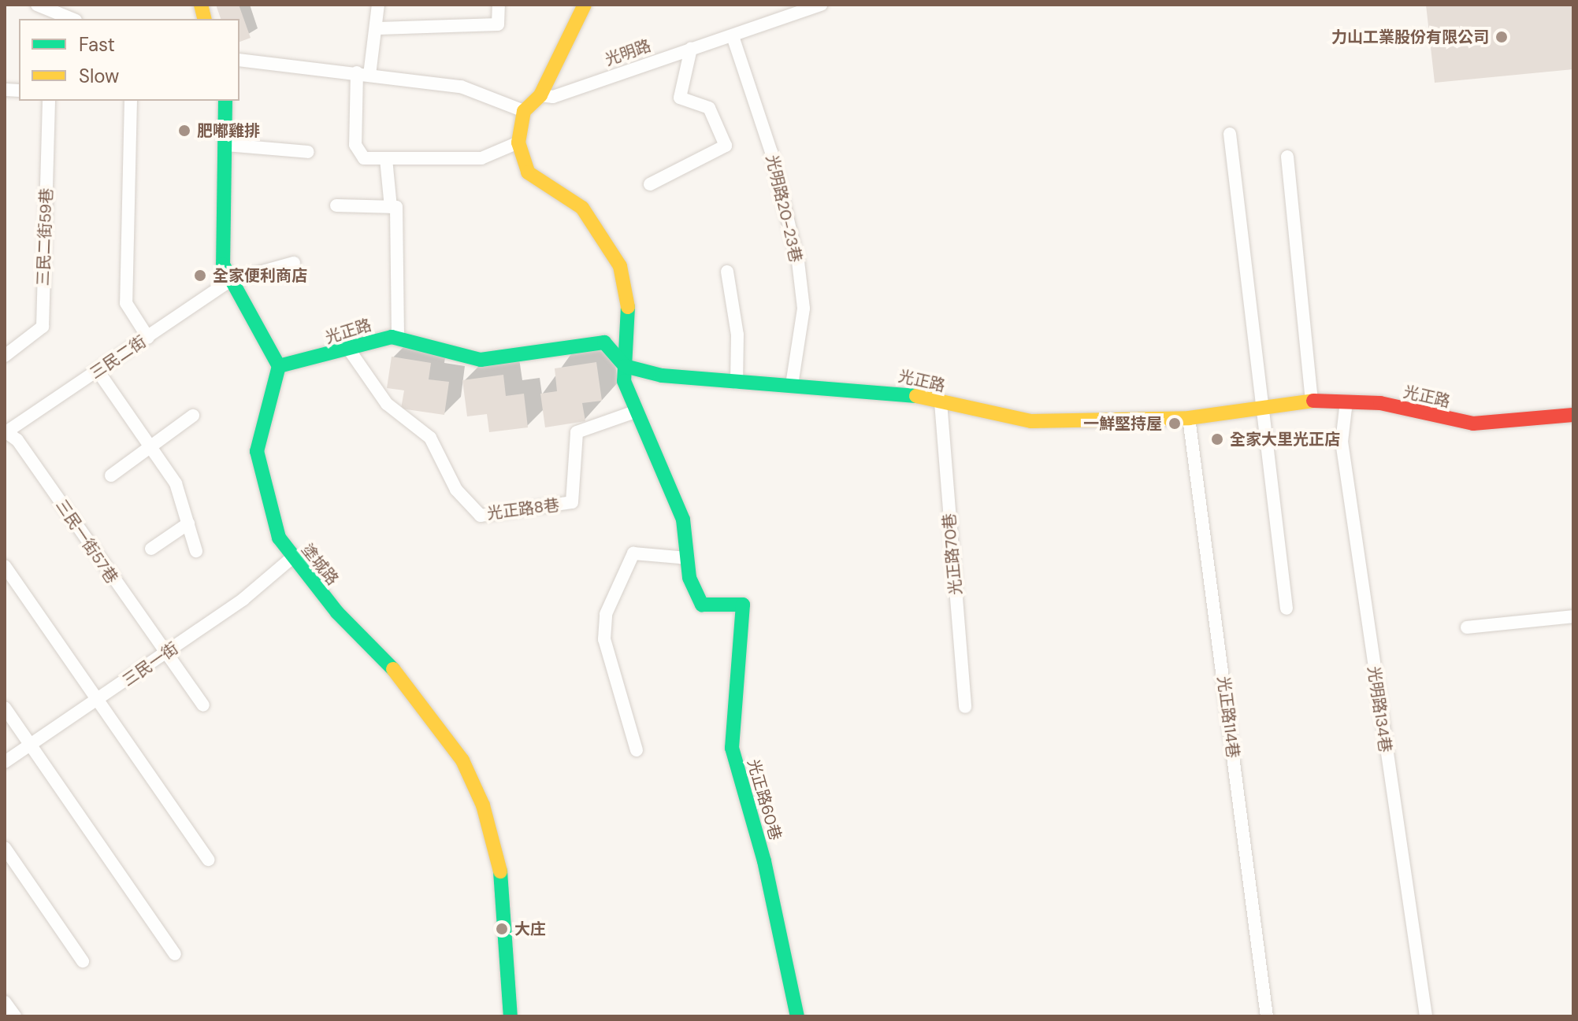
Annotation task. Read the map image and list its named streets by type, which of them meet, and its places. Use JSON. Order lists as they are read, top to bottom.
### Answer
{
  "streets": {
    "street": [
      "光明路",
      "光明路20-23巷",
      "三民二街59巷",
      "光正路",
      "三民二街",
      "光正路8巷",
      "三民一街57巷",
      "光正路70巷",
      "塗城路",
      "三民一街",
      "光明路134巷",
      "光正路114巷",
      "光正路60巷"
    ]
  },
  "crossings": [
    ["光明路", "光明路20-23巷"],
    ["光明路20-23巷", "光正路"],
    ["光正路", "光正路8巷"],
    ["光正路", "光正路70巷"],
    ["光正路", "塗城路"],
    ["光正路", "光明路134巷"],
    ["光正路", "光正路114巷"],
    ["光正路", "光正路60巷"],
    ["三民二街", "三民一街57巷"],
    ["光正路8巷", "光正路60巷"],
    ["三民一街57巷", "三民一街"],
    ["塗城路", "三民一街"]
  ],
  "places": [
    "力山工業股份有限公司",
    "肥嘟雞排",
    "全家便利商店",
    "一鮮堅持屋",
    "全家大里光正店",
    "大庄"
  ],
  "legend": ["Fast", "Slow"]
}
